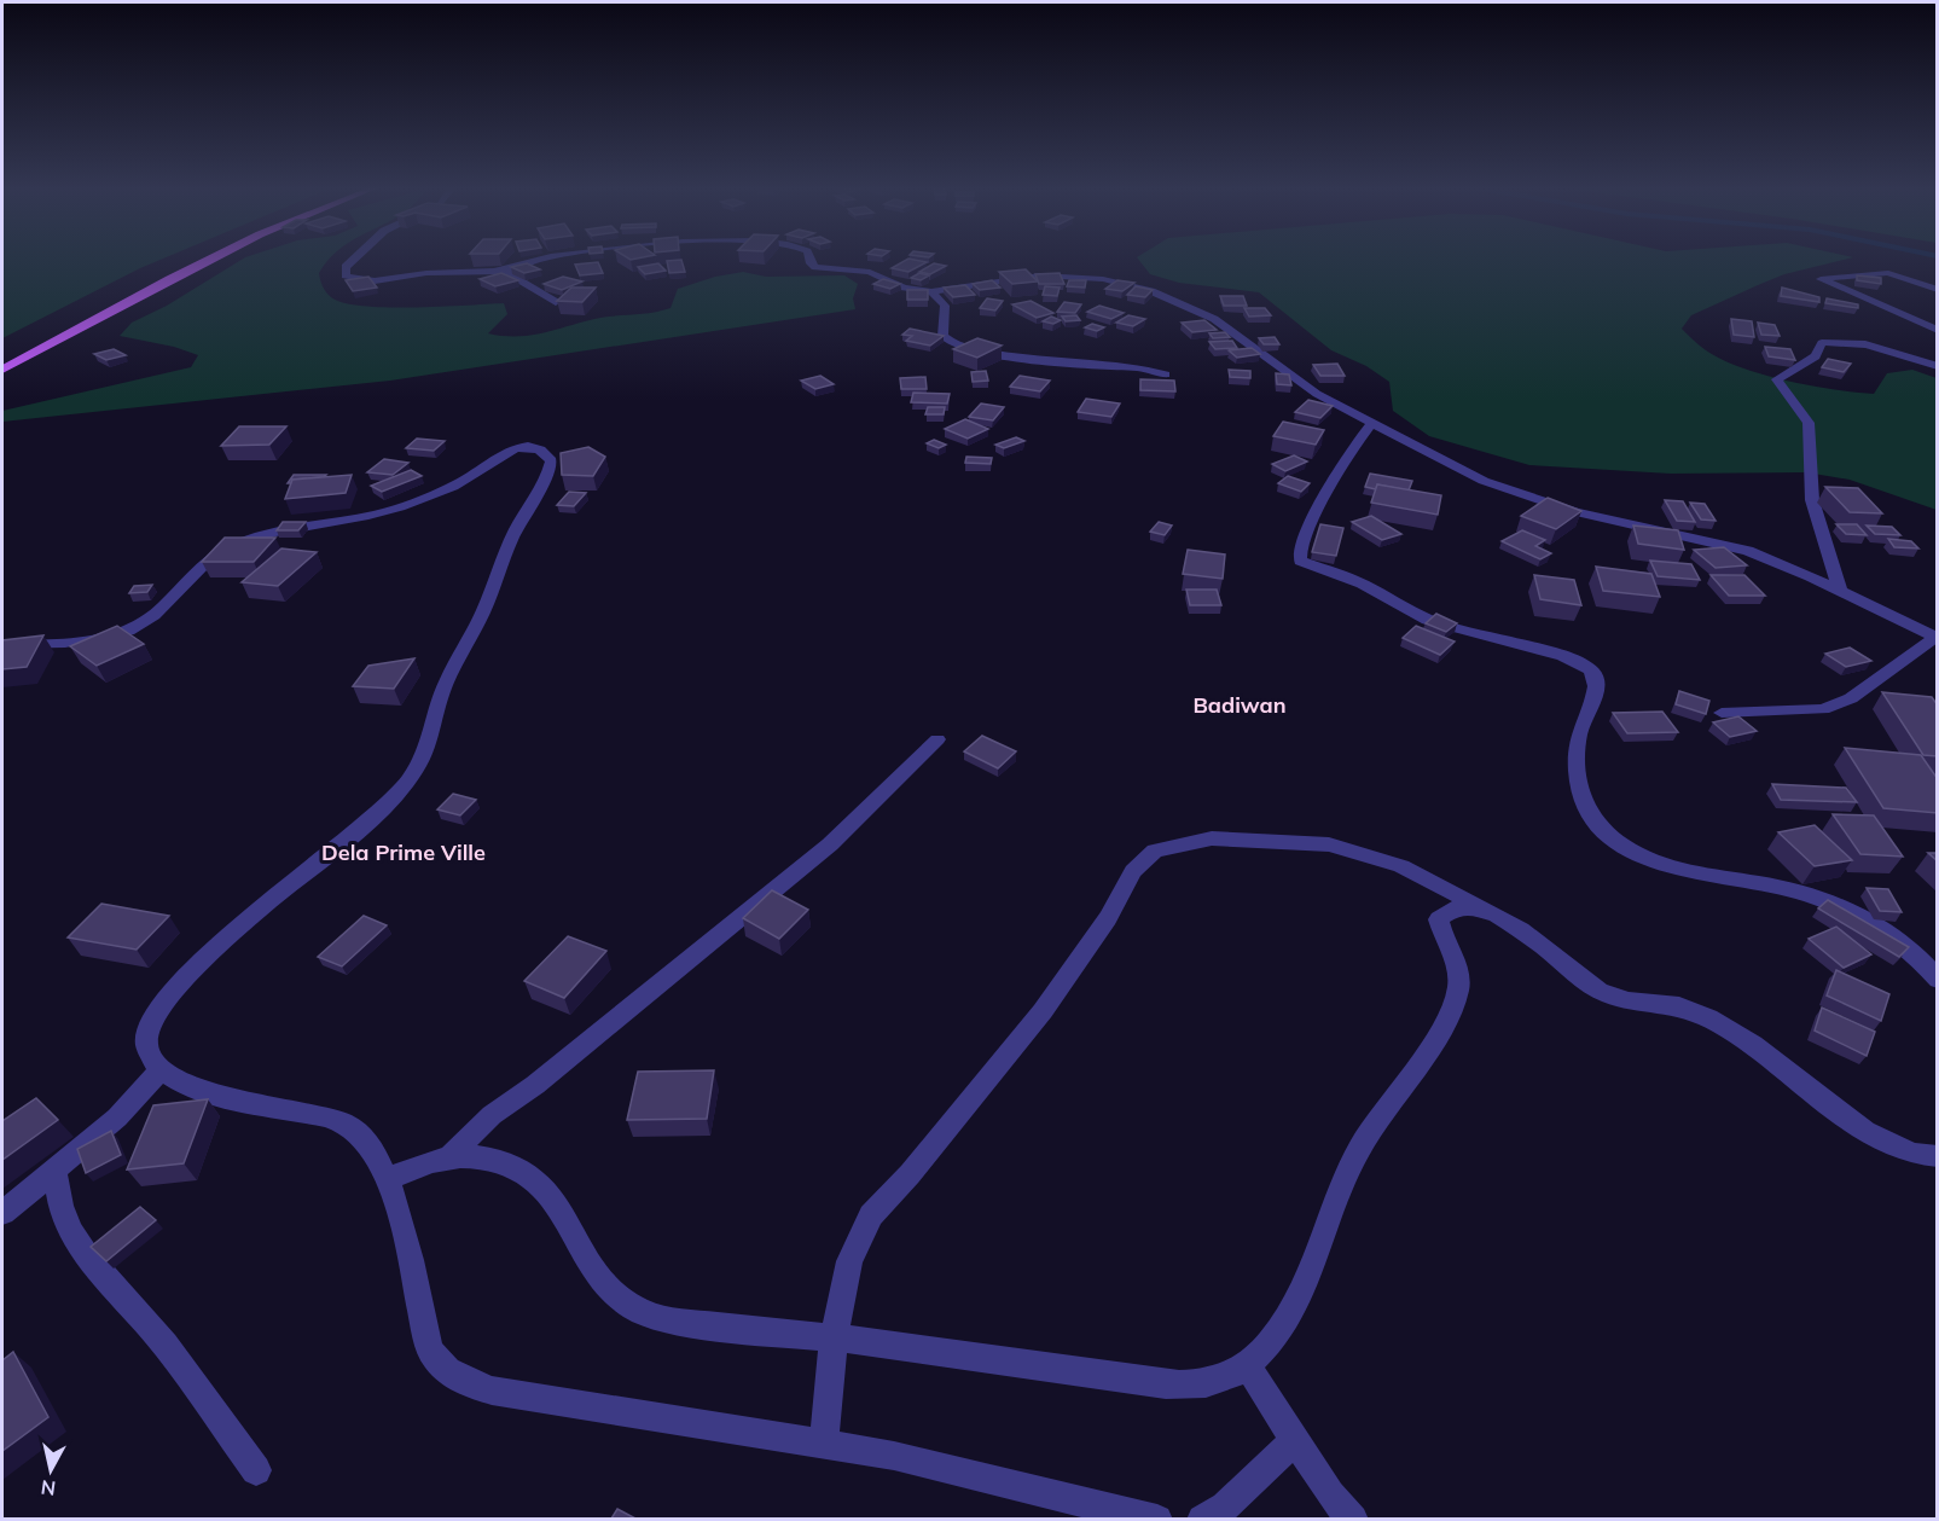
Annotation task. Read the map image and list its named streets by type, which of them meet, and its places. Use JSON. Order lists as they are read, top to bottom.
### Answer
{
  "districts": ["Badiwan", "Dela Prime Ville"],
  "north": "bottom"
}
